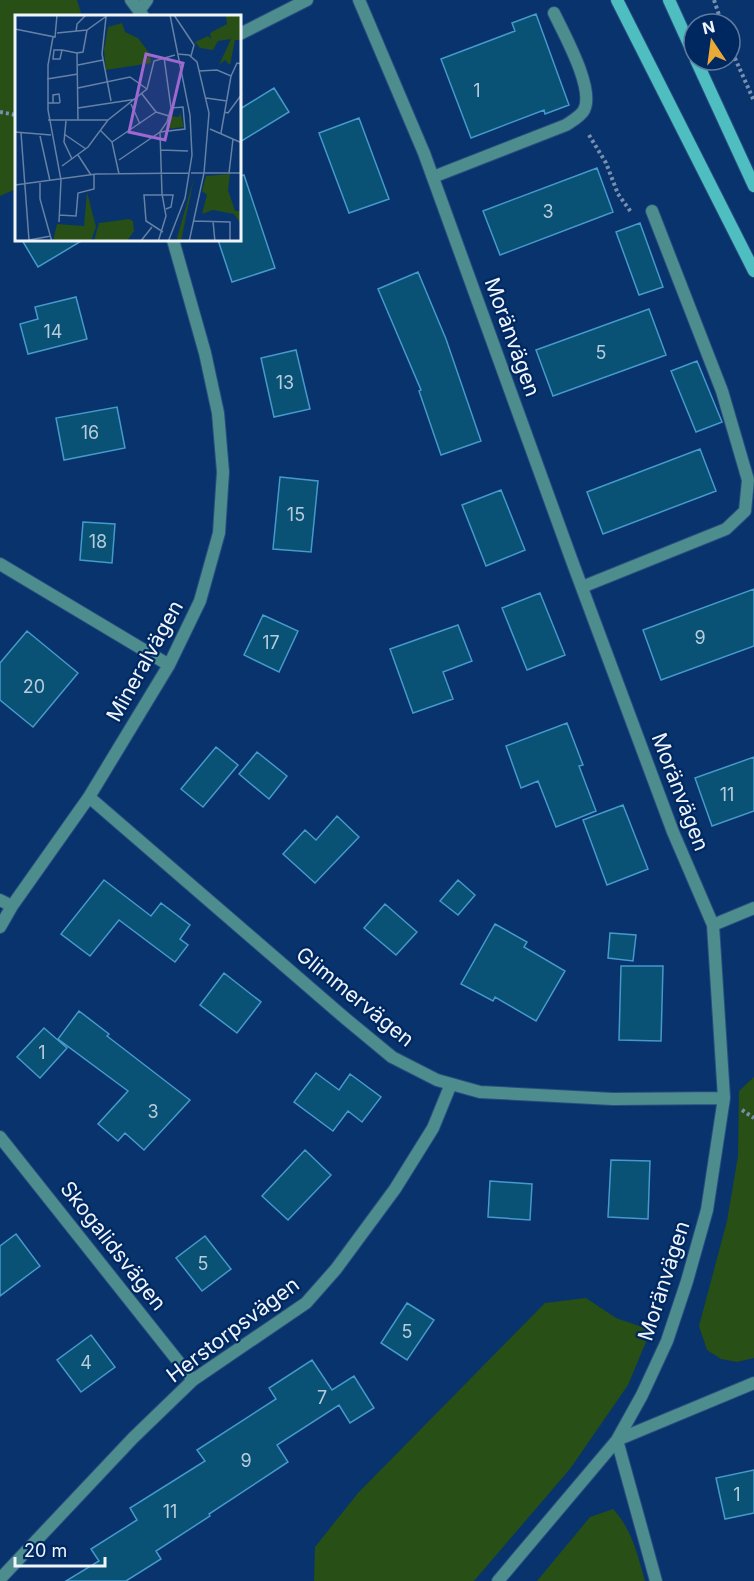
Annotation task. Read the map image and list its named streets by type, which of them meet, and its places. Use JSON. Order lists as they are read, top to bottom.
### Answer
{
  "streets": {
    "street": [
      "Moränvägen",
      "Mineralvägen",
      "Glimmervägen",
      "Skogalidsvägen",
      "Herstorpsvägen"
    ]
  },
  "crossings": [
    ["Moränvägen", "Glimmervägen"],
    ["Mineralvägen", "Glimmervägen"],
    ["Glimmervägen", "Herstorpsvägen"],
    ["Skogalidsvägen", "Herstorpsvägen"]
  ],
  "house_numbers": [
    "1",
    "3",
    "14",
    "5",
    "13",
    "16",
    "15",
    "18",
    "9",
    "17",
    "20",
    "11",
    "1",
    "3",
    "5",
    "5",
    "4",
    "7",
    "9",
    "1",
    "11"
  ],
  "scale_bar": "20 m",
  "north": "top"
}
